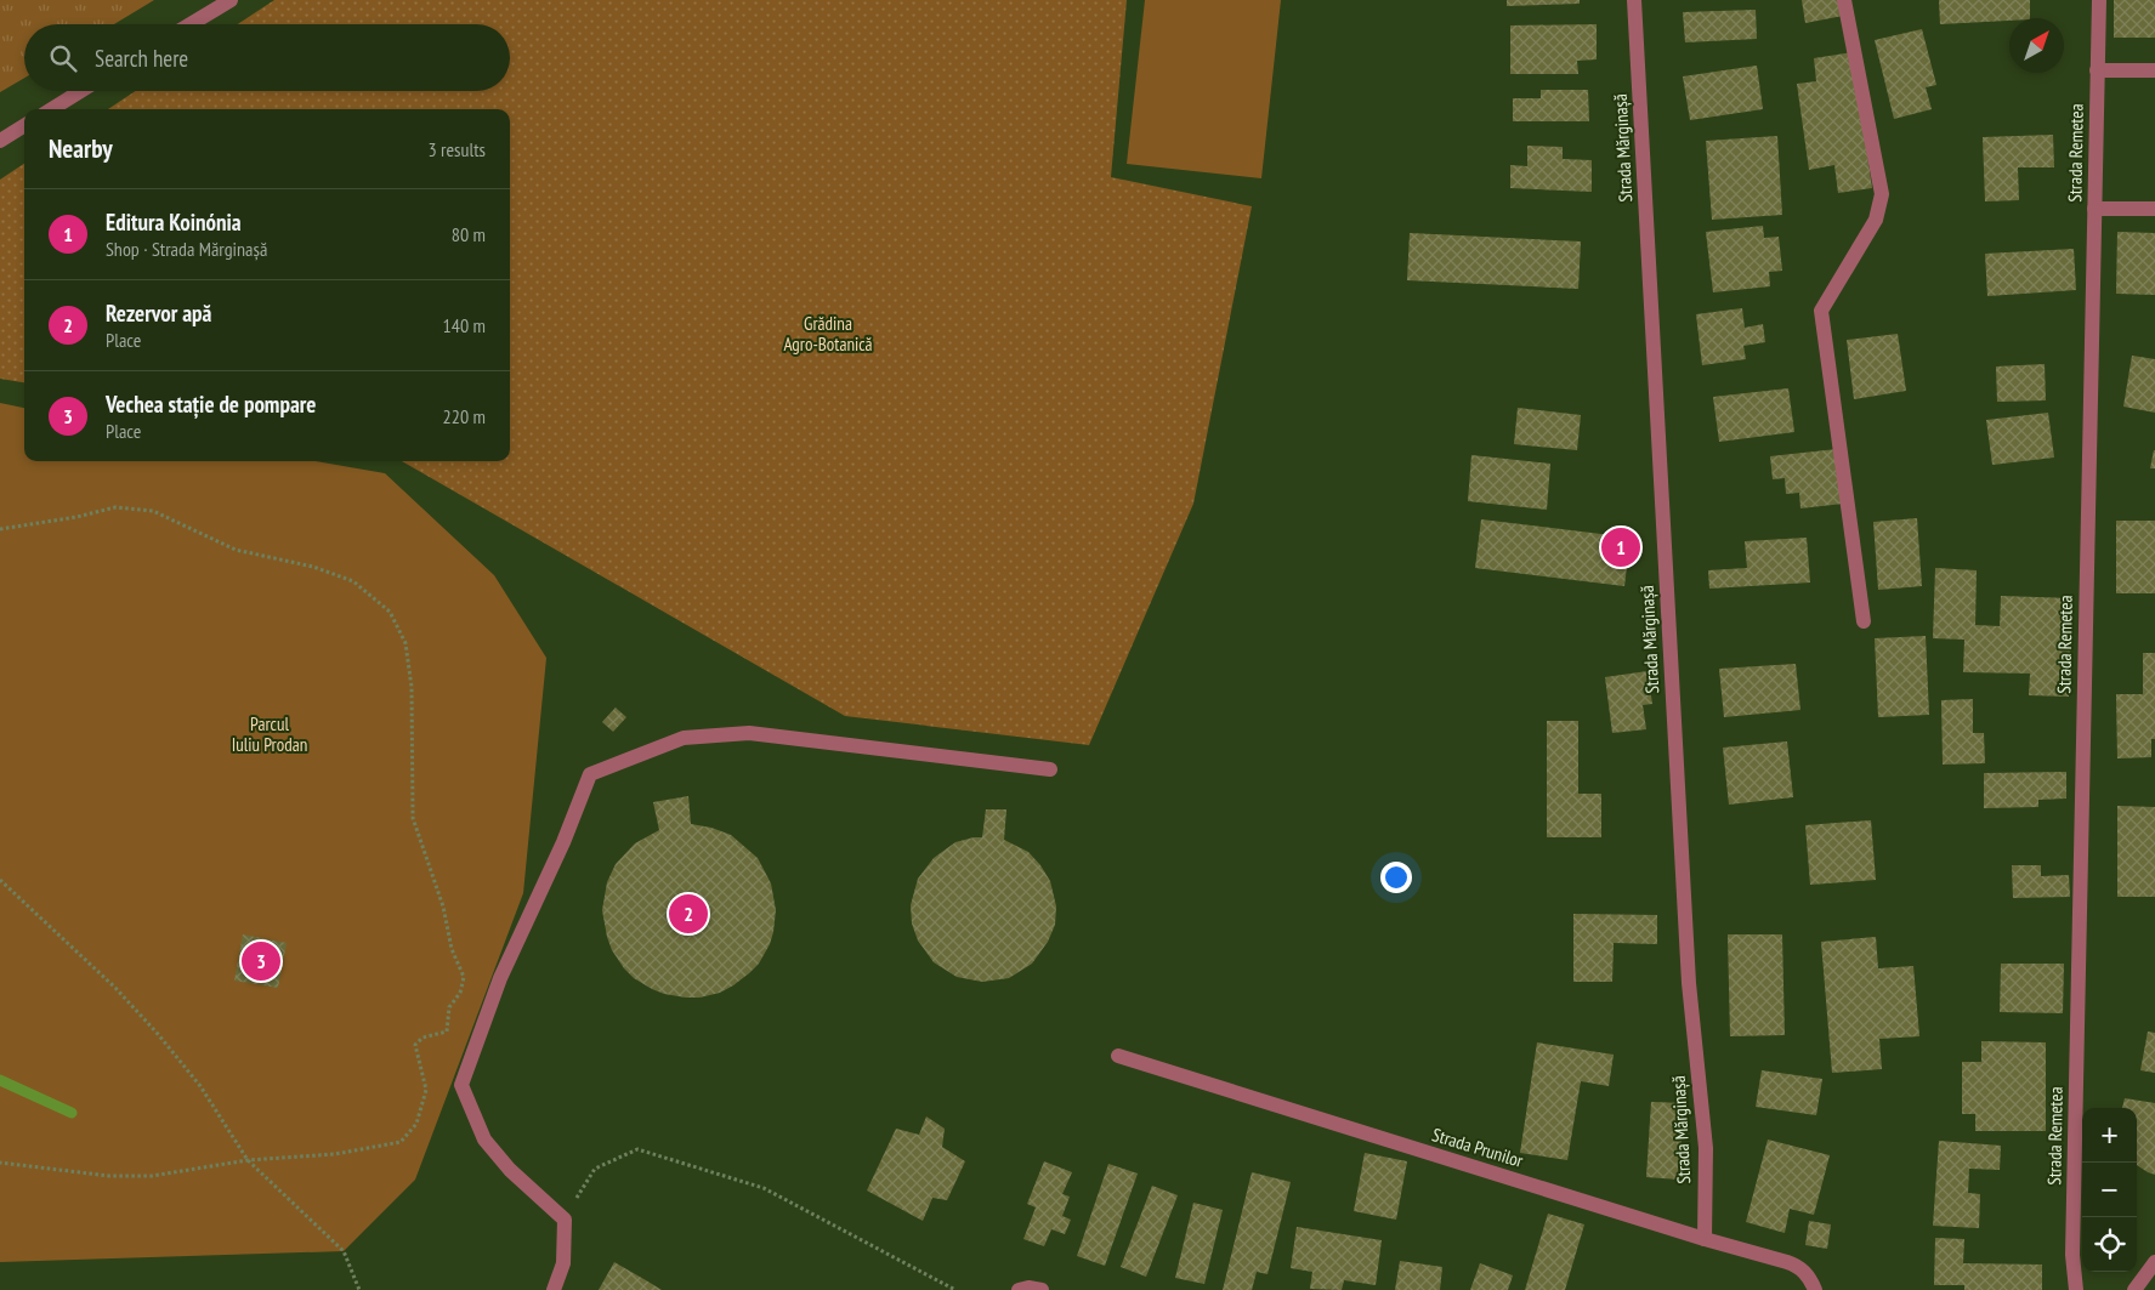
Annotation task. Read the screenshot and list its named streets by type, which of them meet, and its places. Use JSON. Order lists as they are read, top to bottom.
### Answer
{
  "streets": {
    "street": ["Strada Mărginașă", "Strada Remetea", "Strada Prunilor"]
  },
  "crossings": [
    ["Strada Mărginașă", "Strada Prunilor"]
  ],
  "parks": ["Grădina Agro-Botanică", "Parcul Iuliu Prodan"],
  "north": "top right",
  "page": {
    "search": "Search here",
    "heading": ["Nearby", "3 results"],
    "list": [
      {
        "mark": "1",
        "name": "Editura Koinónia",
        "note": "Shop · Strada Mărginașă",
        "value": "80 m"
      },
      {
        "mark": "2",
        "name": "Rezervor apă",
        "note": "Place",
        "value": "140 m"
      },
      {
        "mark": "3",
        "name": "Vechea stație de pompare",
        "note": "Place",
        "value": "220 m"
      }
    ],
    "pins": ["1", "2", "3"],
    "map_buttons": ["+", "−"]
  }
}
